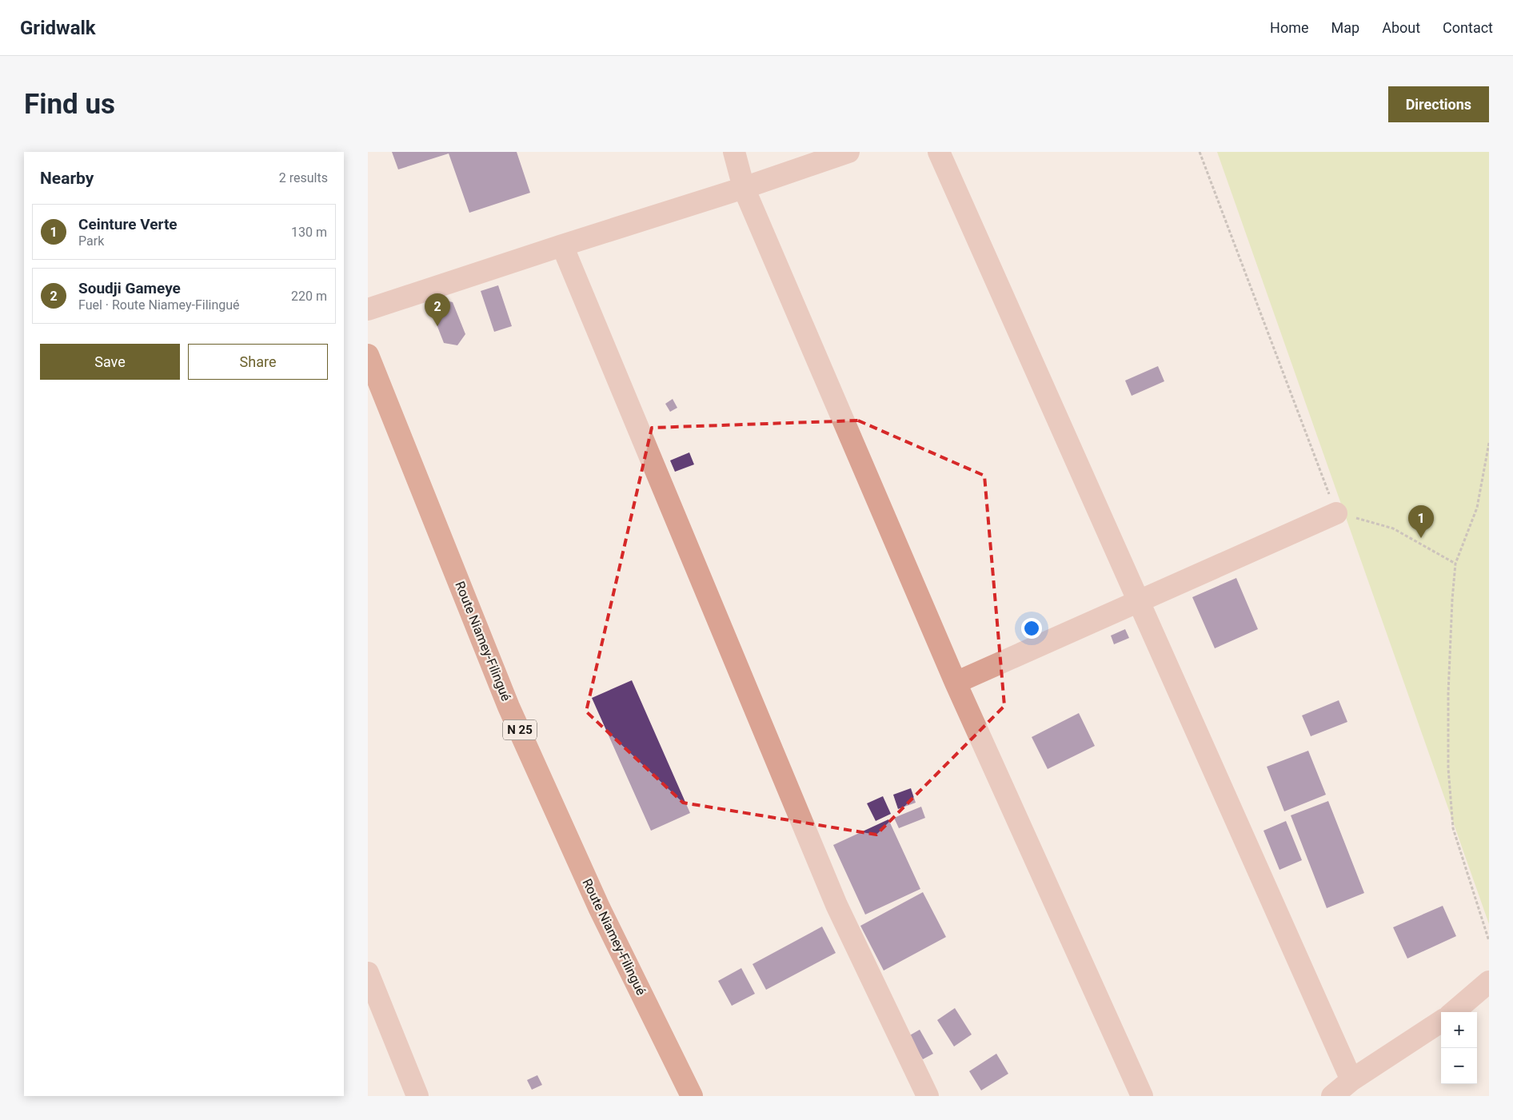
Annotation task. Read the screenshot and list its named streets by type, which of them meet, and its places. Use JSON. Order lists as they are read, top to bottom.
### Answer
{
  "streets": {
    "main road": ["Route Niamey-Filingué", "N 25"]
  },
  "page": {
    "header": "Gridwalk",
    "nav": [
      "Home",
      "Map",
      "About",
      "Contact"
    ],
    "buttons": [
      "Directions",
      ["Save", "Share"]
    ],
    "title": "Find us",
    "heading": ["Nearby", "2 results"],
    "list": [
      {
        "mark": "1",
        "name": "Ceinture Verte",
        "note": "Park",
        "value": "130 m"
      },
      {
        "mark": "2",
        "name": "Soudji Gameye",
        "note": "Fuel · Route Niamey-Filingué",
        "value": "220 m"
      }
    ],
    "pins": ["2", "1"],
    "map_buttons": ["+", "−"]
  }
}
